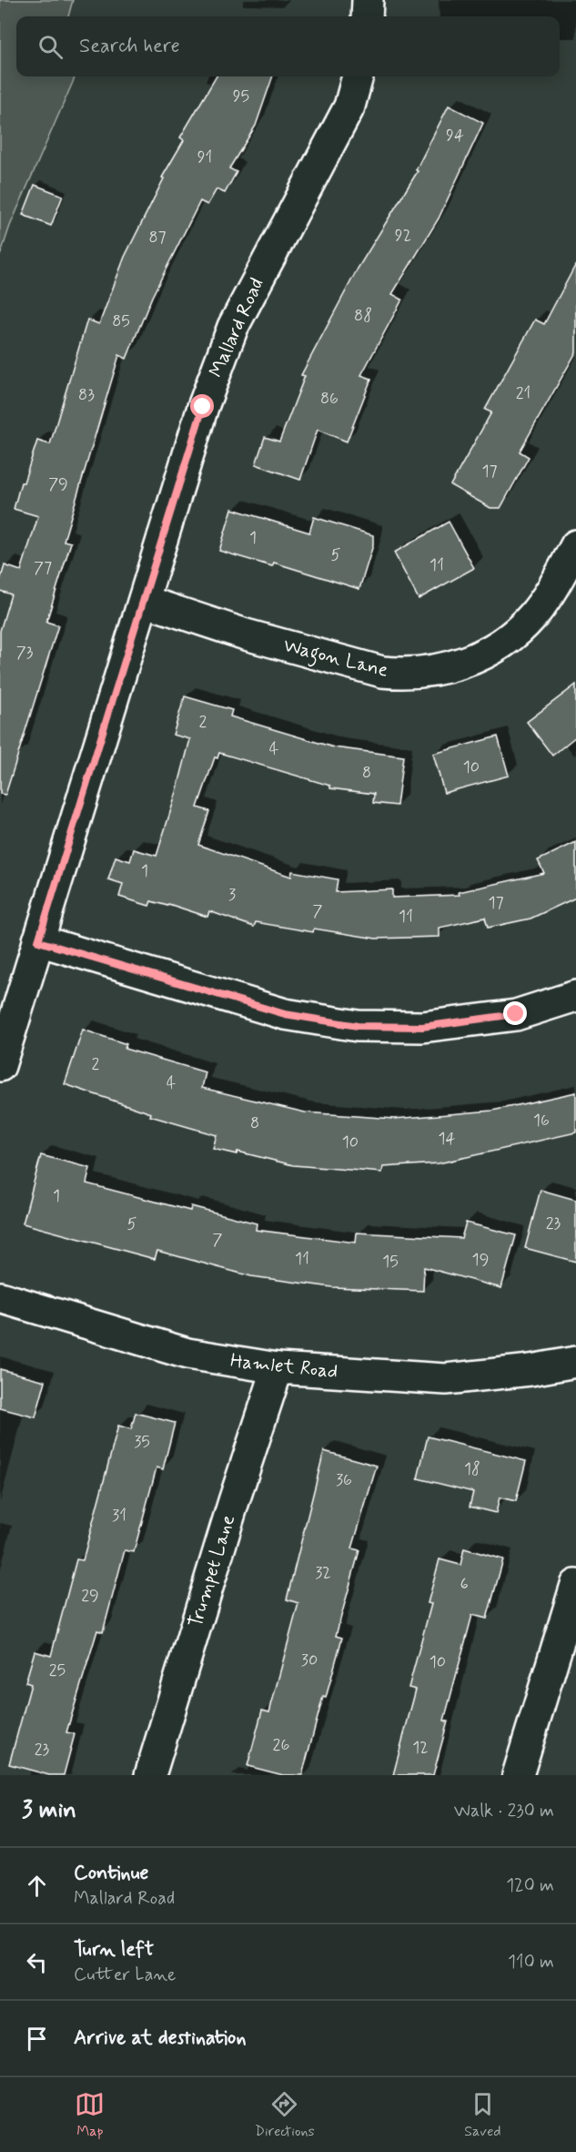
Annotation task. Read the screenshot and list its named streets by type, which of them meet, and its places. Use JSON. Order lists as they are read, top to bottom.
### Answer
{
  "streets": {
    "street": [
      "Mallard Road",
      "Wagon Lane",
      "Hamlet Road",
      "Trumpet Lane"
    ]
  },
  "crossings": [
    ["Mallard Road", "Wagon Lane"],
    ["Hamlet Road", "Trumpet Lane"]
  ],
  "house_numbers": [
    "95",
    "94",
    "91",
    "92",
    "87",
    "88",
    "85",
    "21",
    "83",
    "86",
    "17",
    "79",
    "1",
    "5",
    "11",
    "77",
    "73",
    "2",
    "4",
    "10",
    "8",
    "1",
    "3",
    "17",
    "7",
    "11",
    "2",
    "4",
    "16",
    "8",
    "14",
    "10",
    "1",
    "23",
    "5",
    "7",
    "11",
    "19",
    "15",
    "35",
    "18",
    "36",
    "31",
    "32",
    "6",
    "29",
    "30",
    "10",
    "25",
    "26",
    "12",
    "23"
  ],
  "page": {
    "search": "Search here",
    "heading": ["3 min", "Walk · 230 m"],
    "list": [
      ["Continue", "Mallard Road", "120 m"],
      ["Turn left", "Cutter Lane", "110 m"],
      "Arrive at destination"
    ],
    "nav": ["Map", "Directions", "Saved"]
  }
}
